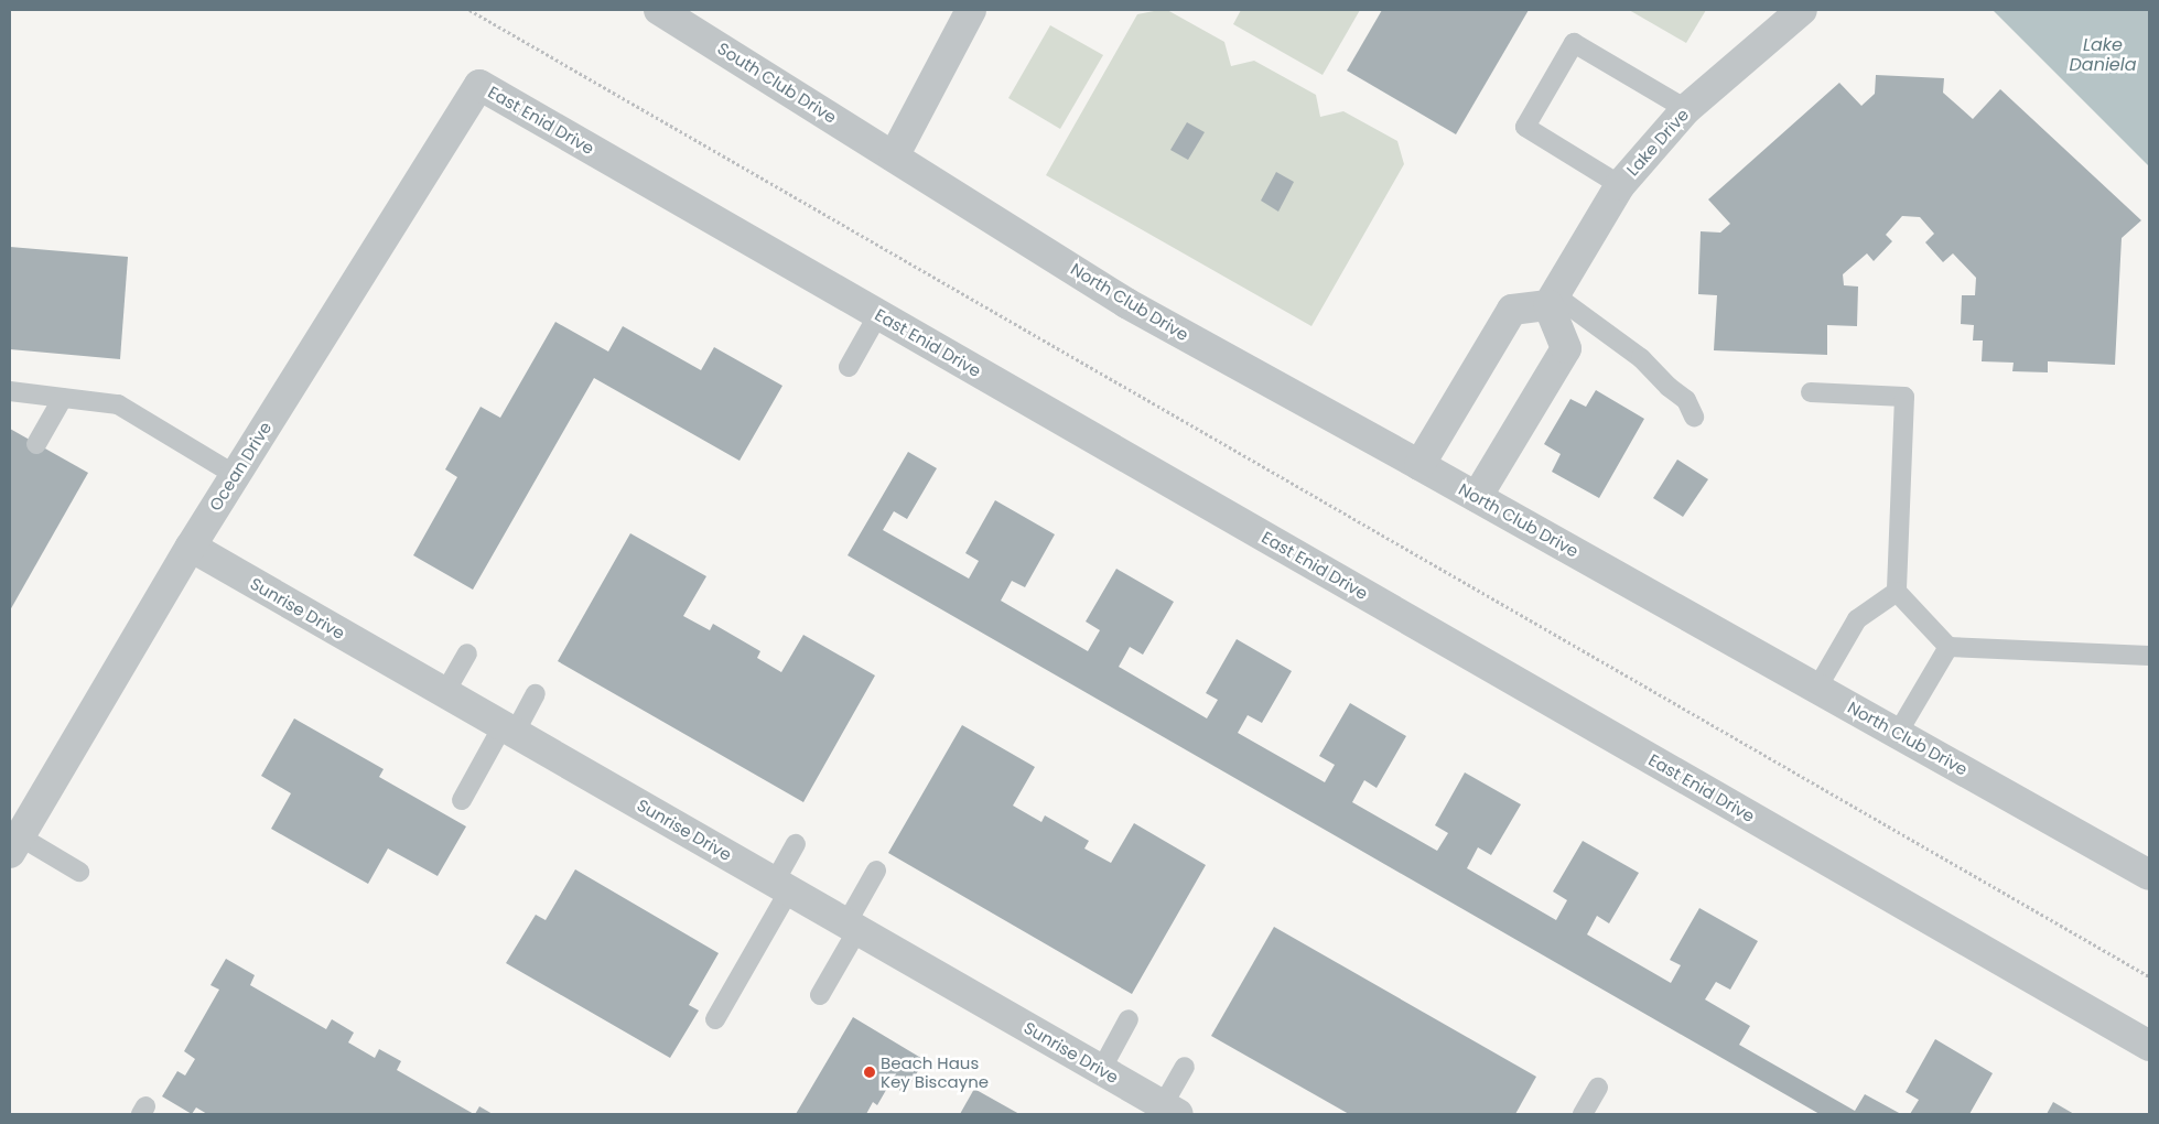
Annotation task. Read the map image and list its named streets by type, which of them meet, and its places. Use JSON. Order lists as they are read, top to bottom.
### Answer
{
  "streets": {
    "street": [
      "South Club Drive",
      "East Enid Drive",
      "Lake Drive",
      "North Club Drive",
      "Ocean Drive",
      "Sunrise Drive"
    ]
  },
  "crossings": [
    ["South Club Drive", "North Club Drive"],
    ["East Enid Drive", "Ocean Drive"],
    ["Ocean Drive", "Sunrise Drive"]
  ],
  "water": ["Lake Daniela"],
  "places": ["Beach Haus Key Biscayne"]
}
